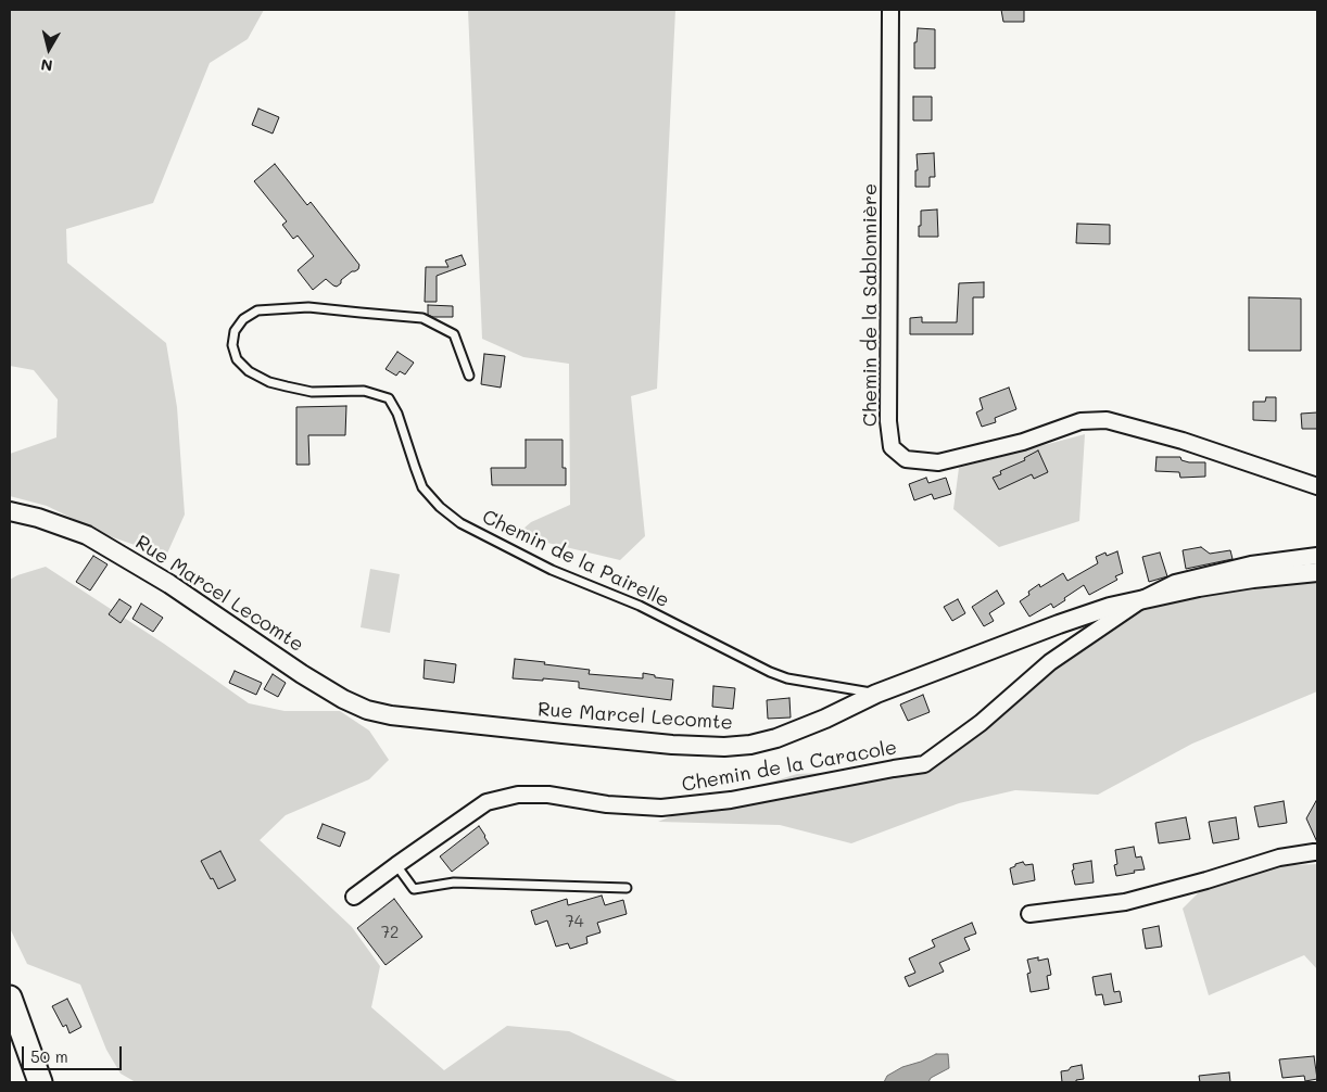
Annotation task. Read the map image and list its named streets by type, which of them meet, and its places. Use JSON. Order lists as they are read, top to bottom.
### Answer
{
  "streets": {
    "street": ["Chemin de la Sablonnière", "Rue Marcel Lecomte", "Chemin de la Caracole"],
    "lane": ["Chemin de la Pairelle"]
  },
  "crossings": [
    ["Chemin de la Pairelle", "Rue Marcel Lecomte"],
    ["Rue Marcel Lecomte", "Chemin de la Caracole"]
  ],
  "house_numbers": ["74", "72"],
  "scale_bar": "50 m",
  "north": "bottom"
}
